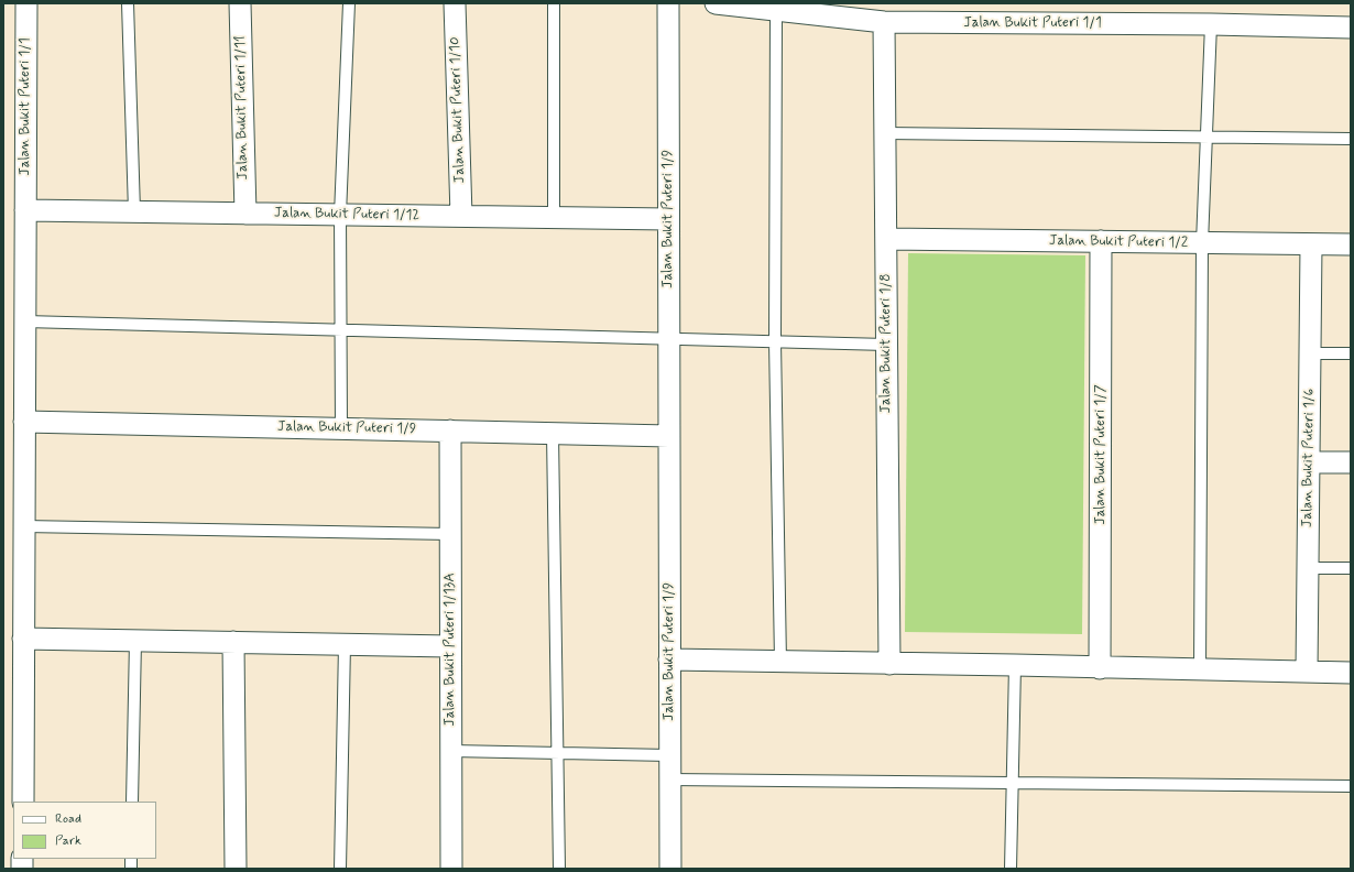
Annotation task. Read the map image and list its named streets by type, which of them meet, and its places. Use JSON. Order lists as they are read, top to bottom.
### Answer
{
  "streets": {
    "street": [
      "Jalan Bukit Puteri 1/1",
      "Jalan Bukit Puteri 1/11",
      "Jalan Bukit Puteri 1/10",
      "Jalan Bukit Puteri 1/12",
      "Jalan Bukit Puteri 1/9",
      "Jalan Bukit Puteri 1/2",
      "Jalan Bukit Puteri 1/8",
      "Jalan Bukit Puteri 1/7",
      "Jalan Bukit Puteri 1/6",
      "Jalan Bukit Puteri 1/13A"
    ]
  },
  "crossings": [
    ["Jalan Bukit Puteri 1/1", "Jalan Bukit Puteri 1/12"],
    ["Jalan Bukit Puteri 1/1", "Jalan Bukit Puteri 1/9"],
    ["Jalan Bukit Puteri 1/1", "Jalan Bukit Puteri 1/8"],
    ["Jalan Bukit Puteri 1/11", "Jalan Bukit Puteri 1/12"],
    ["Jalan Bukit Puteri 1/10", "Jalan Bukit Puteri 1/12"],
    ["Jalan Bukit Puteri 1/12", "Jalan Bukit Puteri 1/9"],
    ["Jalan Bukit Puteri 1/9", "Jalan Bukit Puteri 1/13A"],
    ["Jalan Bukit Puteri 1/2", "Jalan Bukit Puteri 1/8"],
    ["Jalan Bukit Puteri 1/2", "Jalan Bukit Puteri 1/7"],
    ["Jalan Bukit Puteri 1/2", "Jalan Bukit Puteri 1/6"]
  ],
  "legend": ["Road", "Park"]
}
